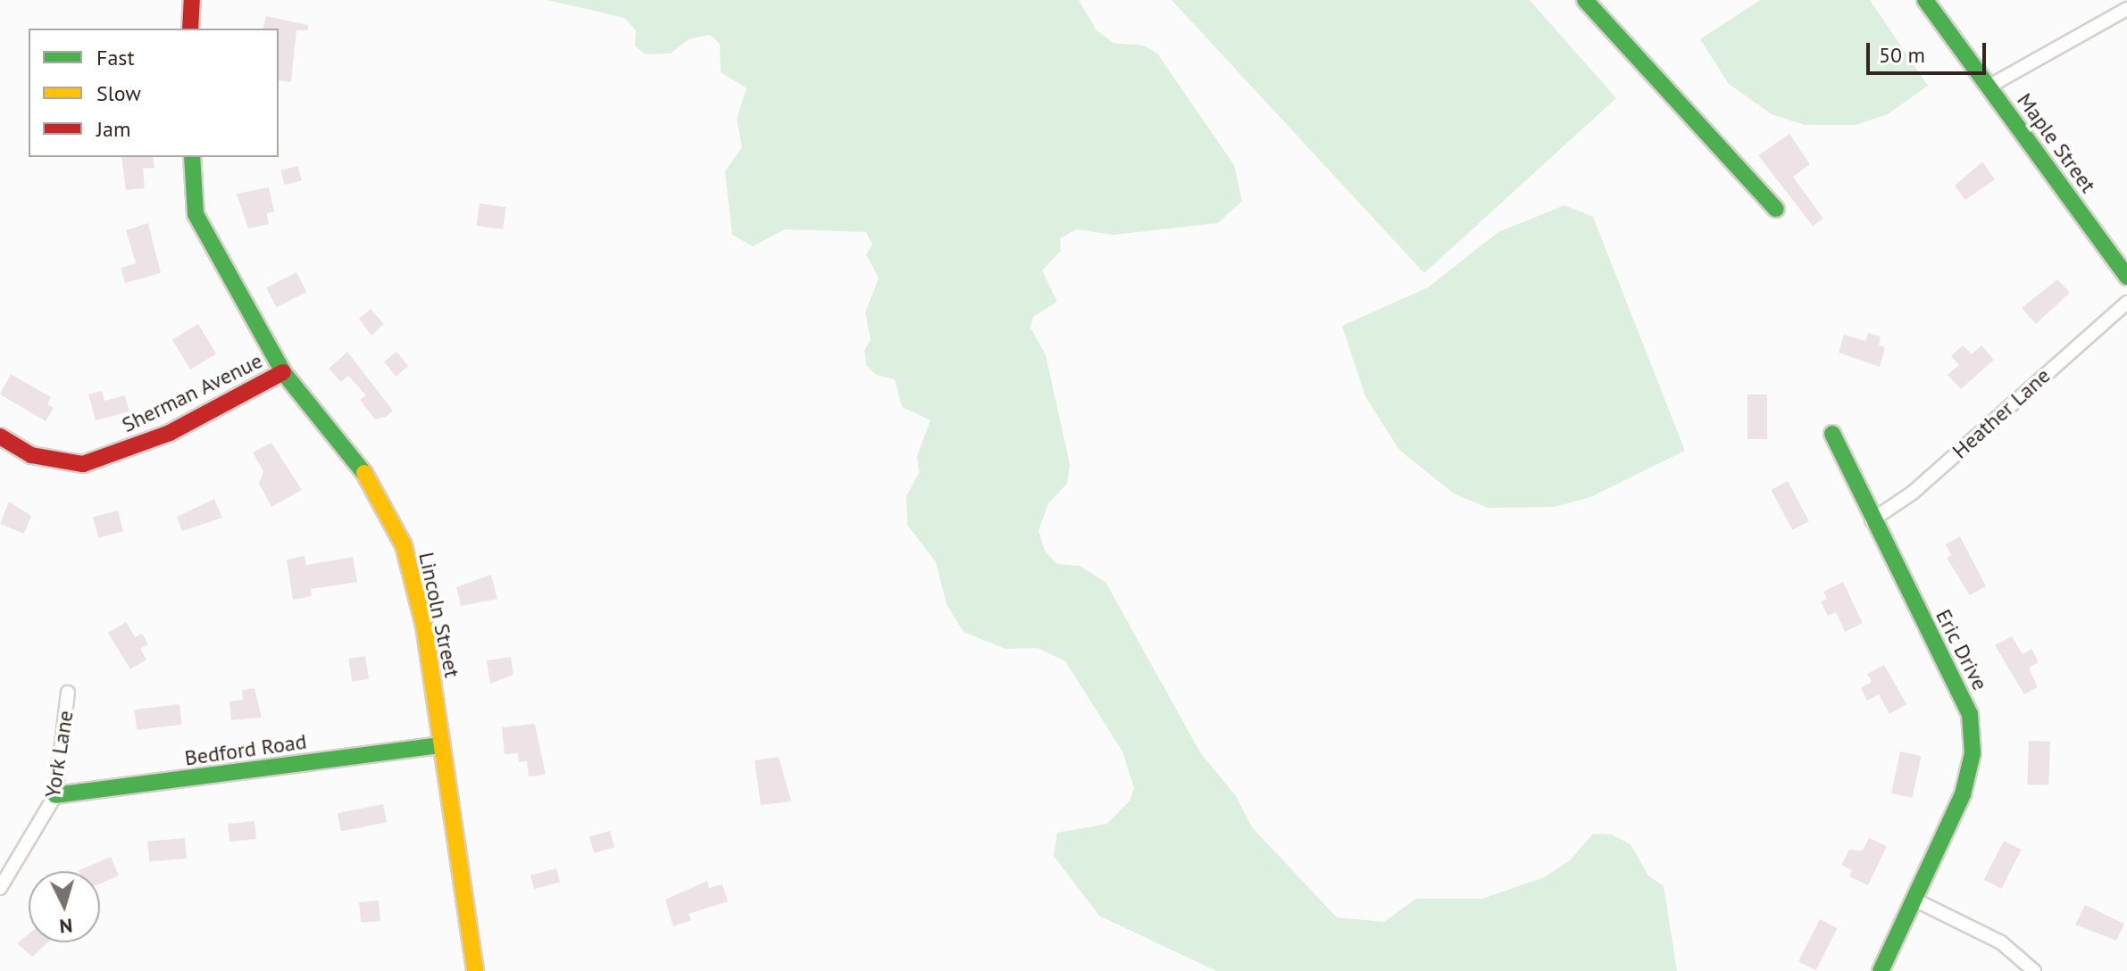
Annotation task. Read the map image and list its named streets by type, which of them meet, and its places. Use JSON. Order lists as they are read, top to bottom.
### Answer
{
  "streets": {
    "street": [
      "Maple Street",
      "Sherman Avenue",
      "Heather Lane",
      "Lincoln Street",
      "Eric Drive",
      "Bedford Road",
      "York Lane"
    ]
  },
  "crossings": [
    ["Sherman Avenue", "Lincoln Street"],
    ["Heather Lane", "Eric Drive"],
    ["Lincoln Street", "Bedford Road"],
    ["Bedford Road", "York Lane"]
  ],
  "legend": ["Fast", "Slow", "Jam"],
  "scale_bar": "50 m",
  "north": "bottom"
}
